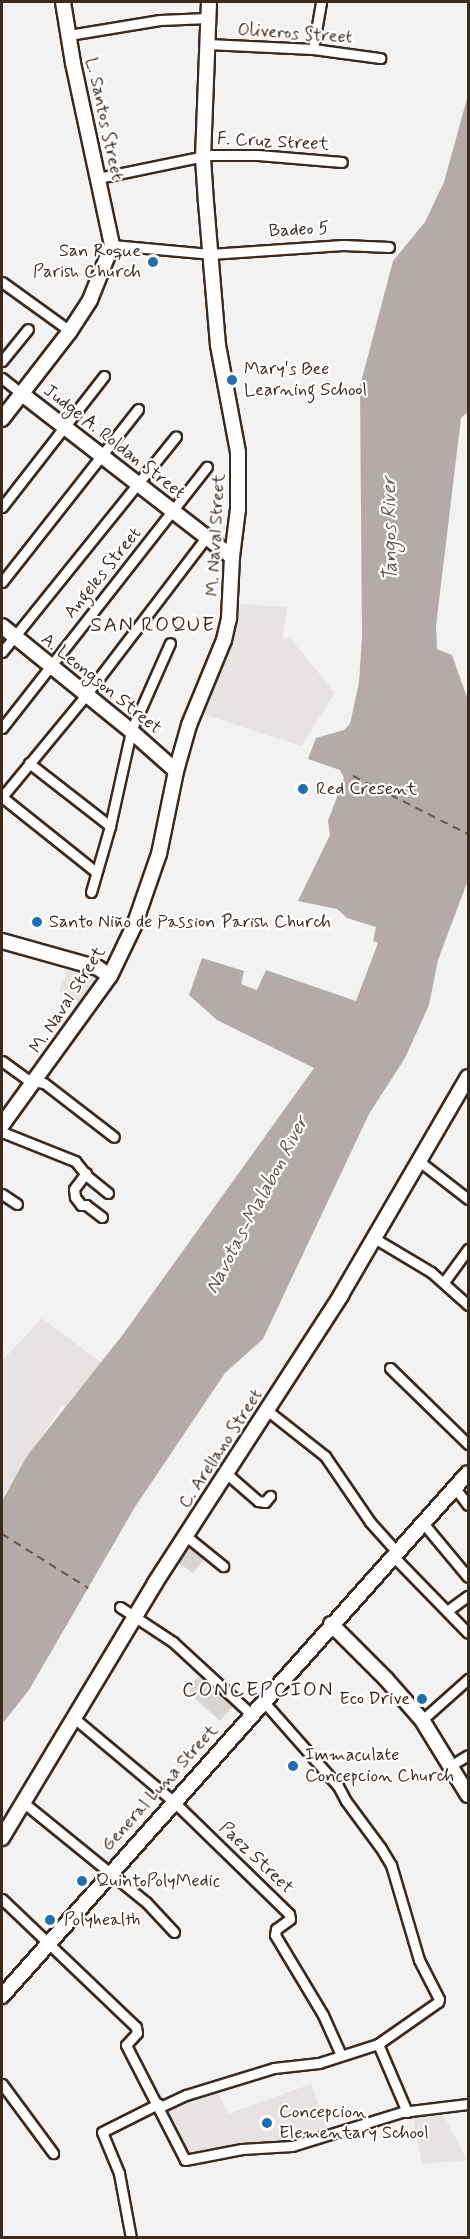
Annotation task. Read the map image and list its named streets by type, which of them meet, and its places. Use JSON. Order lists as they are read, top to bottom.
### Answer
{
  "streets": {
    "main road": [
      "L. Santos Street",
      "Judge A. Roldan Street",
      "M. Naval Street",
      "A. Leongson Street",
      "C. Arellano Street",
      "General Luna Street"
    ],
    "street": [
      "Oliveros Street",
      "F. Cruz Street",
      "Badeo 5",
      "Angeles Street",
      "Paez Street"
    ]
  },
  "crossings": [
    ["Oliveros Street", "M. Naval Street"],
    ["L. Santos Street", "F. Cruz Street"],
    ["L. Santos Street", "Badeo 5"],
    ["F. Cruz Street", "M. Naval Street"],
    ["Badeo 5", "M. Naval Street"],
    ["Judge A. Roldan Street", "M. Naval Street"],
    ["Judge A. Roldan Street", "Angeles Street"],
    ["M. Naval Street", "A. Leongson Street"],
    ["Angeles Street", "A. Leongson Street"],
    ["C. Arellano Street", "Paez Street"],
    ["General Luna Street", "Paez Street"]
  ],
  "districts": ["SAN ROQUE", "CONCEPCION"],
  "water": ["Tangos River", "Navotas-Malabon River"],
  "places": [
    "San Roque Parish Church",
    "Mary's Bee Learning School",
    "Red Cresent",
    "Santo Niño de Passion Parish Church",
    "Eco Drive",
    "Immaculate Concepcion Church",
    "QuintoPolyMedic",
    "Polyhealth",
    "Concepcion Elementary School"
  ]
}
